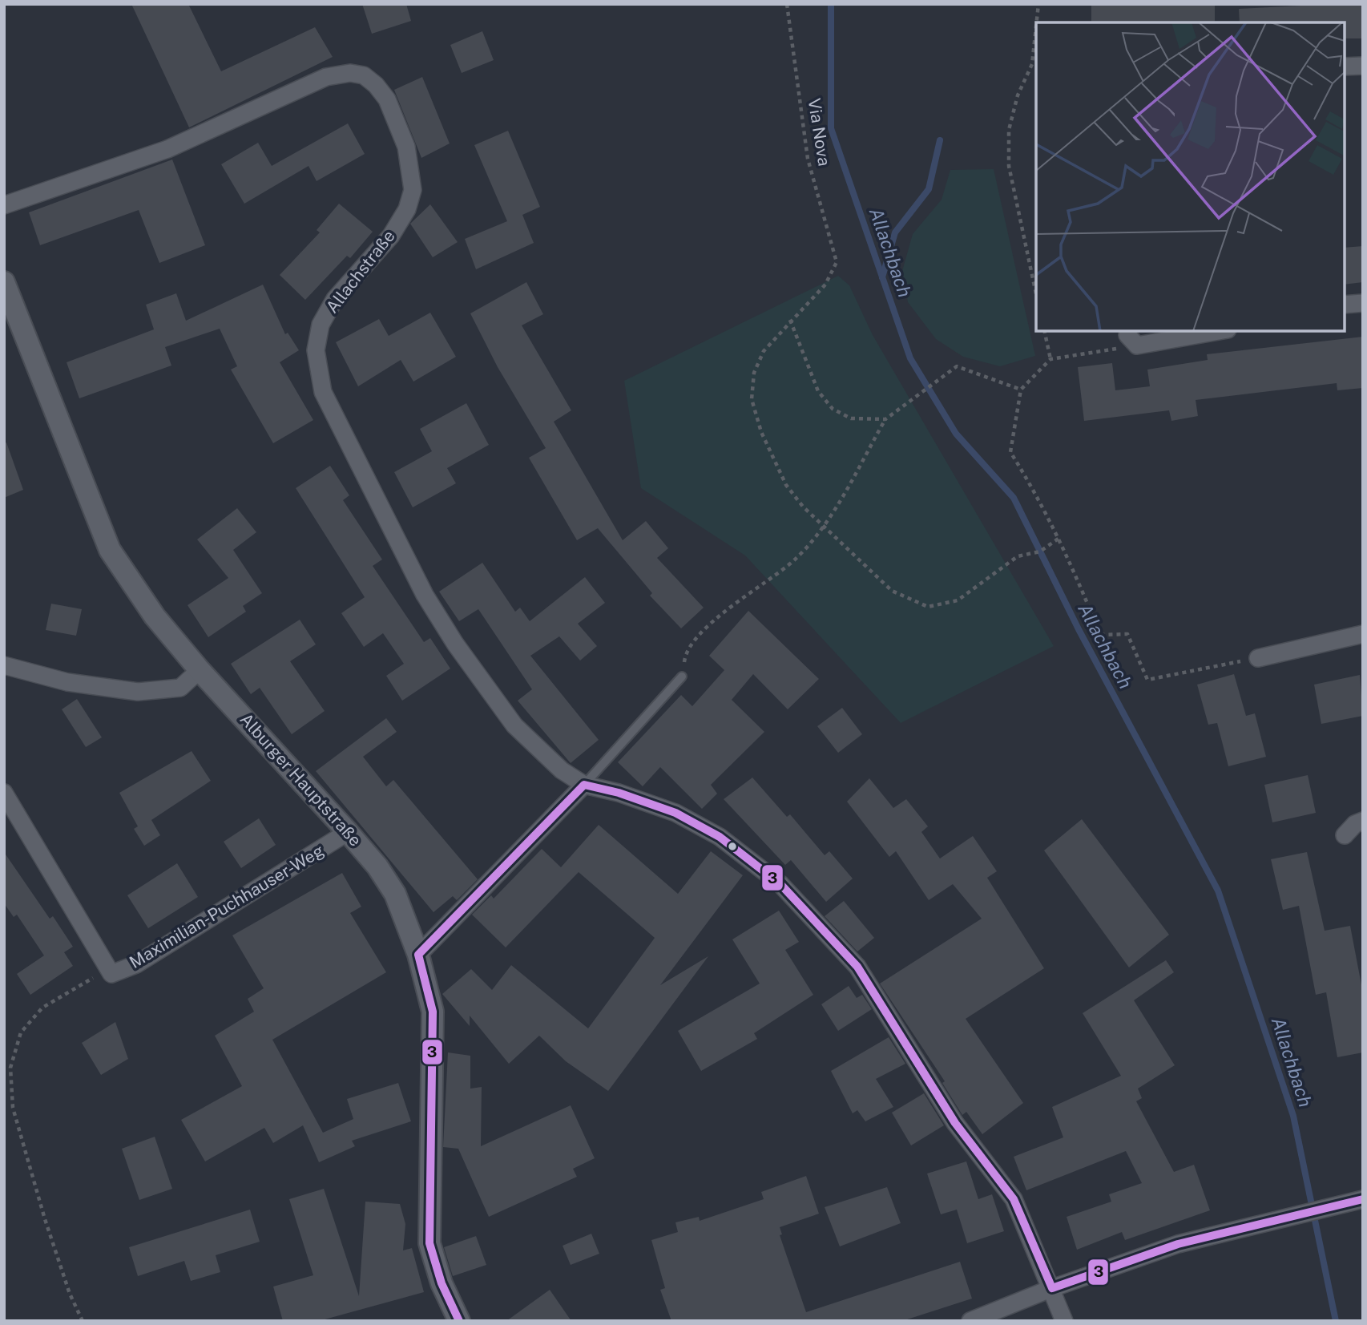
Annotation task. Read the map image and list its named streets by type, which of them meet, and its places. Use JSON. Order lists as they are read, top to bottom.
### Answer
{
  "streets": {
    "street": ["Allachstraße", "Alburger Hauptstraße", "Maximilian-Puchhauser-Weg"],
    "path": ["Via Nova"]
  },
  "crossings": [
    ["Alburger Hauptstraße", "Maximilian-Puchhauser-Weg"]
  ],
  "water": ["Allachbach"],
  "lines": ["transit line 3"]
}
